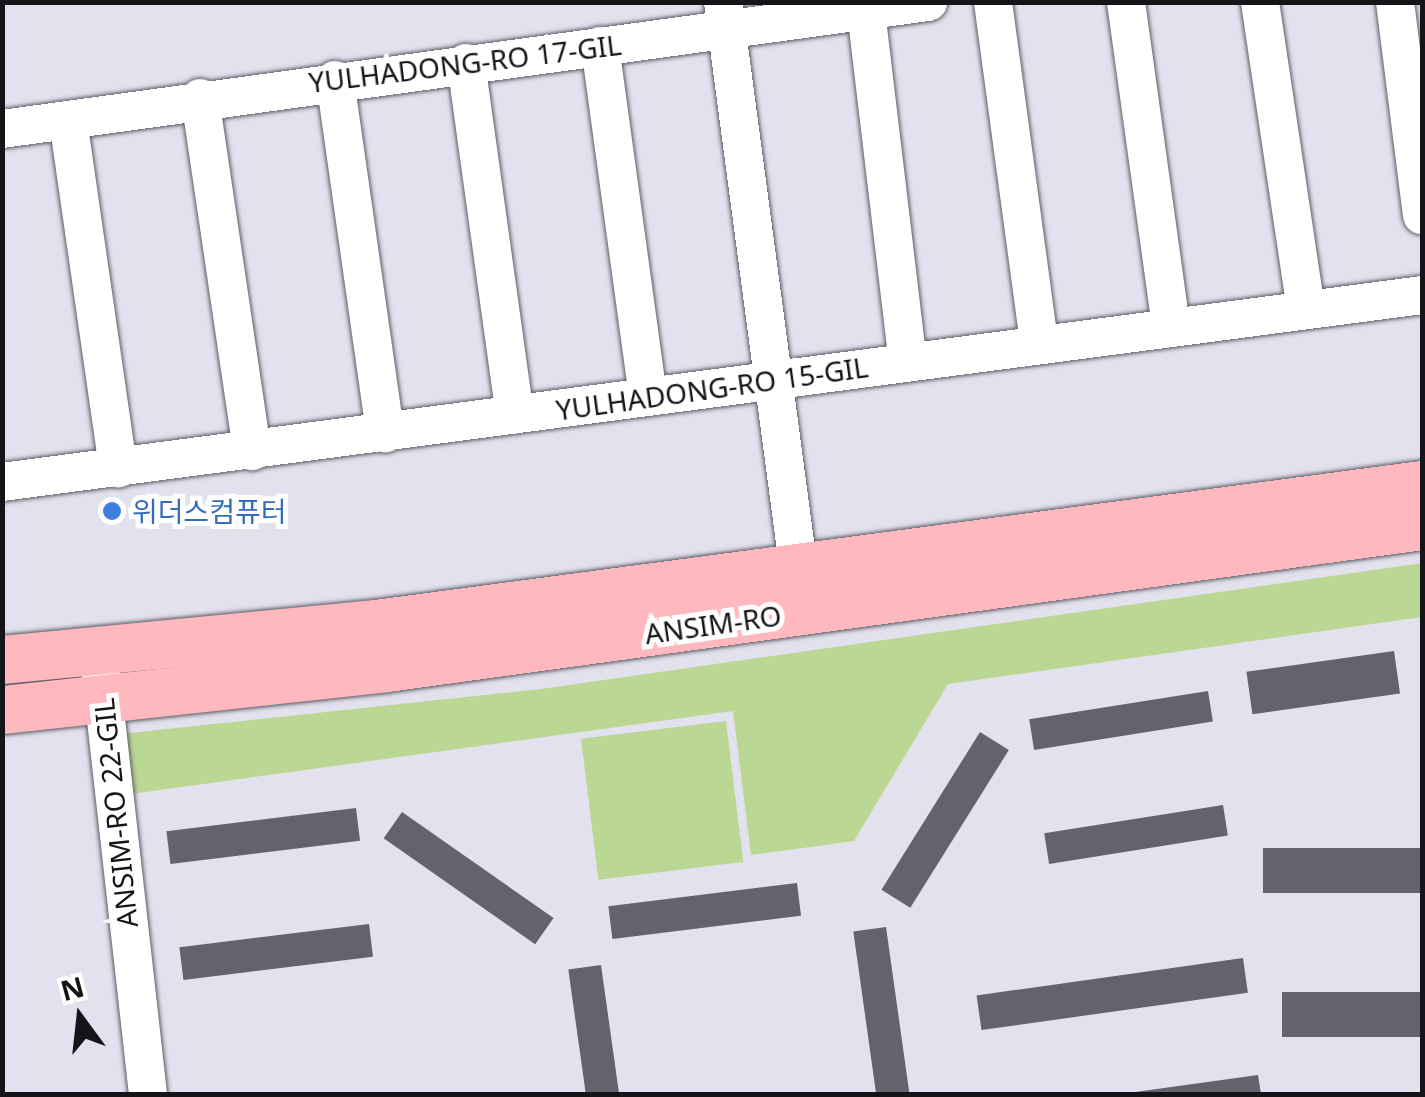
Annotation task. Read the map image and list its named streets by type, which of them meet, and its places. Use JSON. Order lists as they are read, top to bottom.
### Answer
{
  "streets": {
    "main road": ["ANSIM-RO"],
    "street": ["YULHADONG-RO 17-GIL", "YULHADONG-RO 15-GIL", "ANSIM-RO 22-GIL"]
  },
  "crossings": [
    ["ANSIM-RO", "ANSIM-RO 22-GIL"]
  ],
  "places": ["위더스컴퓨터"],
  "north": "top"
}
